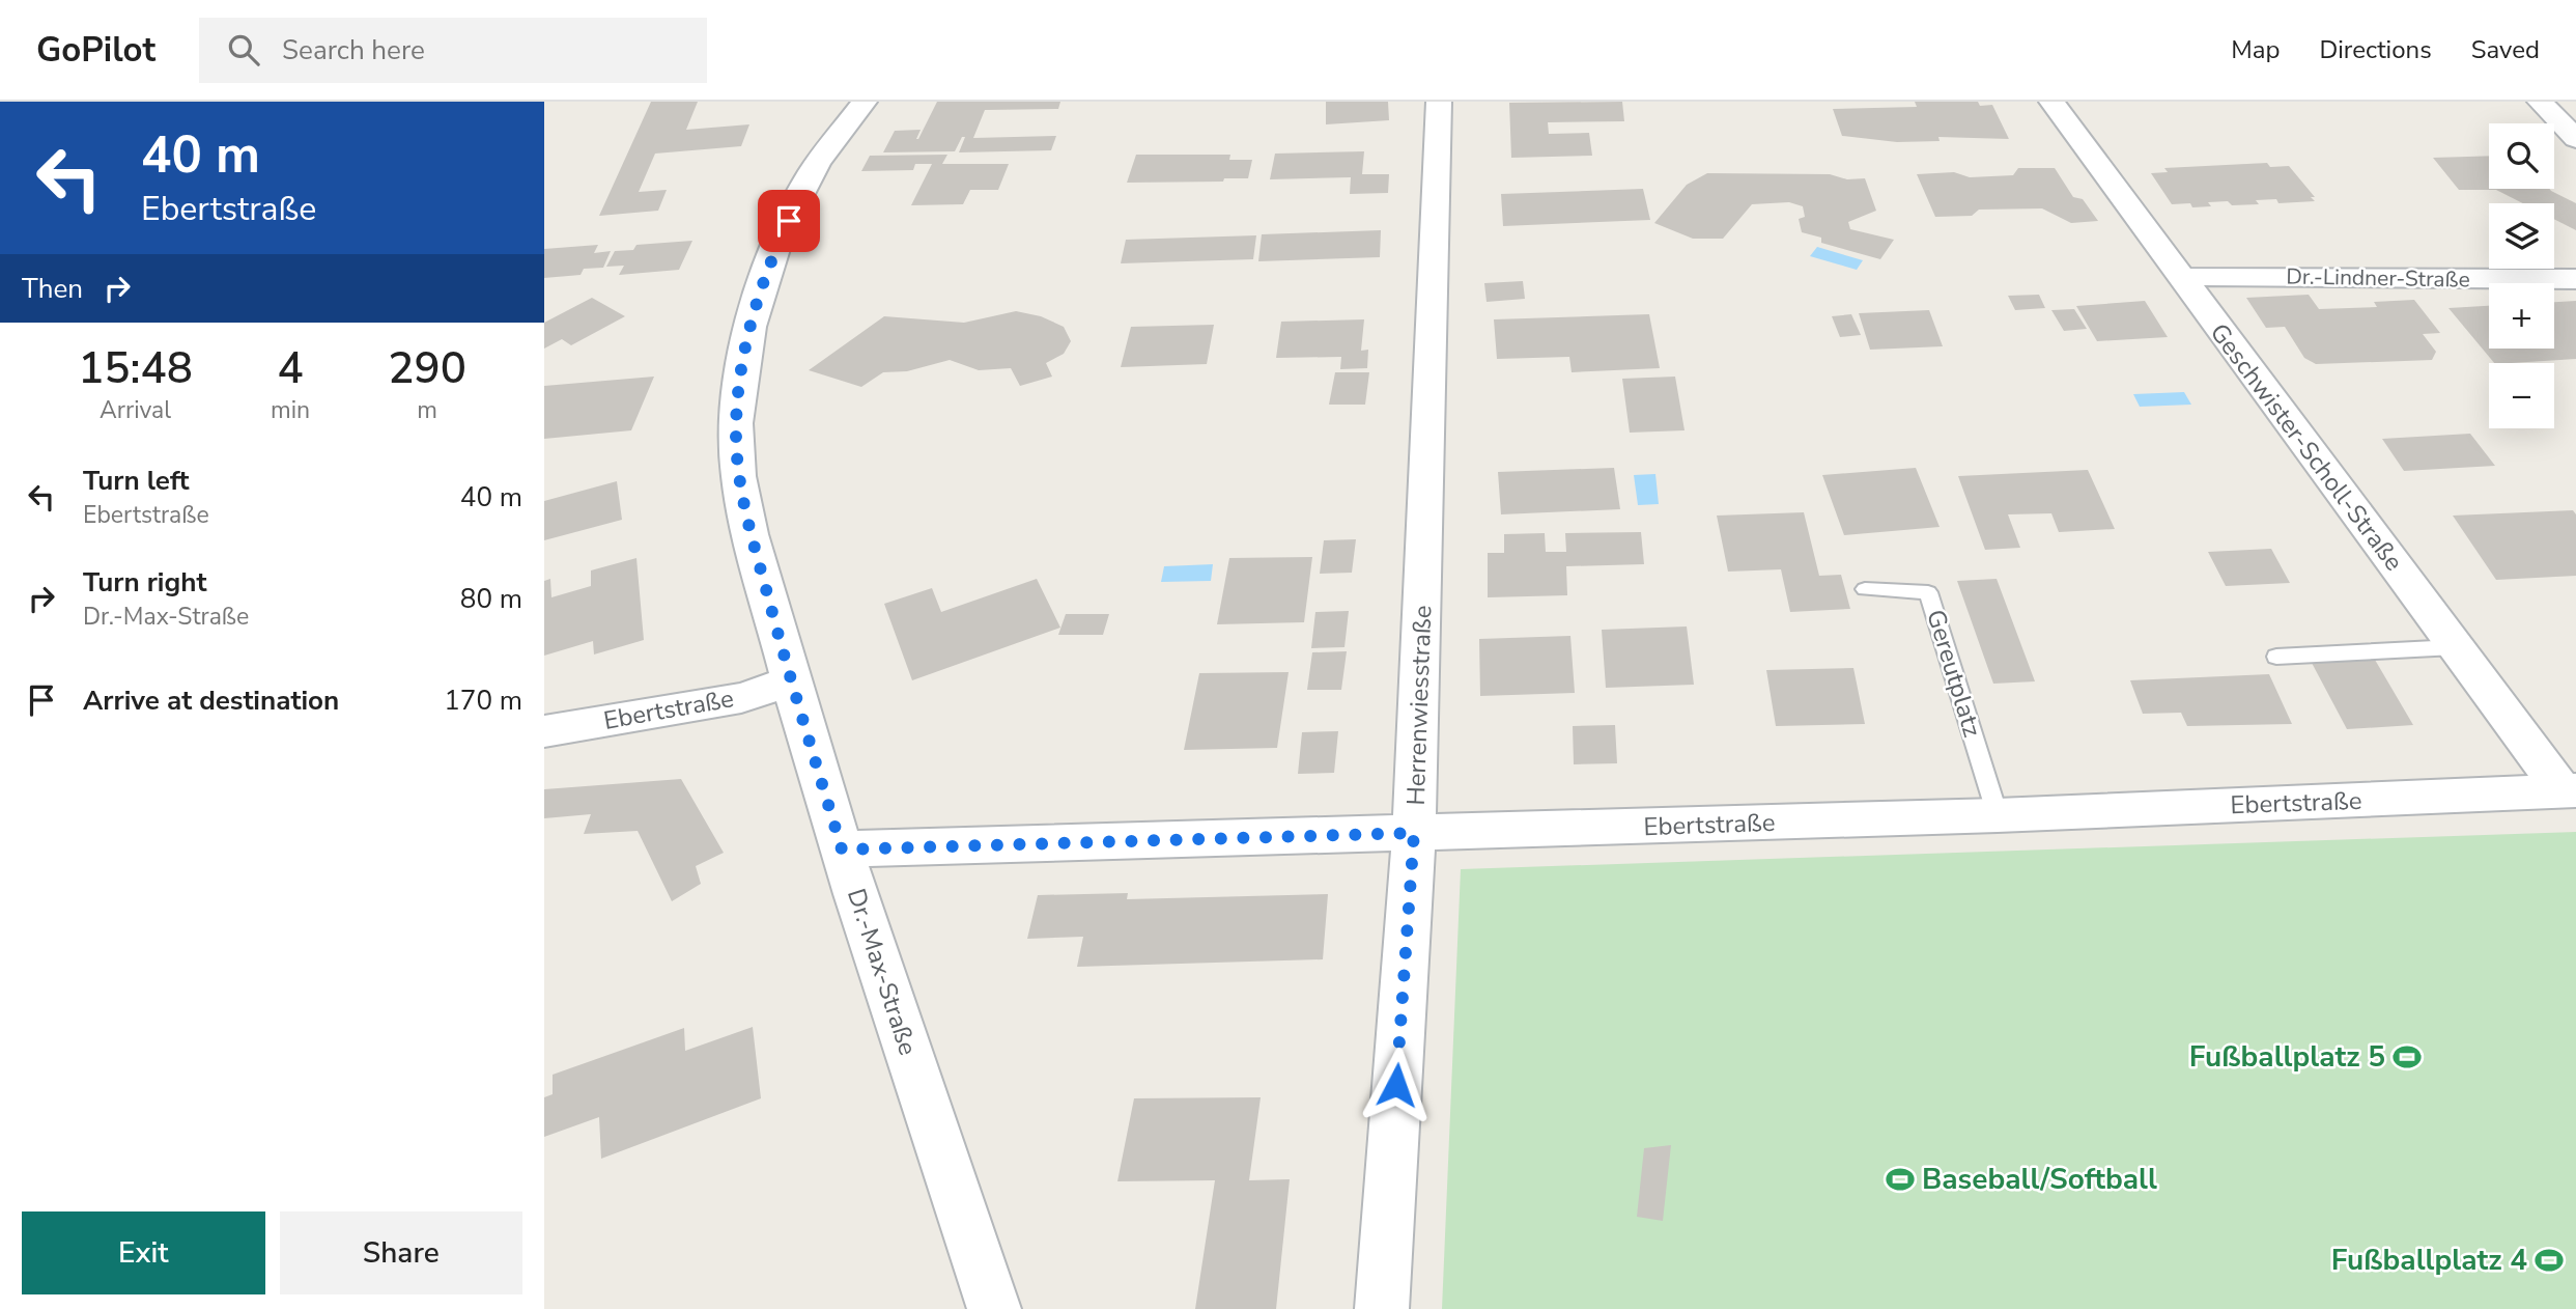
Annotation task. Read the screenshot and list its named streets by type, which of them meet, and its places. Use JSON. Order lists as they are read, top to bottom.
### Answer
{
  "streets": {
    "street": [
      "Dr.-Lindner-Straße",
      "Geschwister-Scholl-Straße",
      "Herrenwiesstraße",
      "Ebertstraße",
      "Dr.-Max-Straße"
    ],
    "lane": ["Gereutplatz"]
  },
  "crossings": [
    ["Dr.-Lindner-Straße", "Geschwister-Scholl-Straße"],
    ["Geschwister-Scholl-Straße", "Ebertstraße"],
    ["Gereutplatz", "Ebertstraße"],
    ["Herrenwiesstraße", "Ebertstraße"],
    ["Ebertstraße", "Dr.-Max-Straße"]
  ],
  "places": {
    "sports": ["Fußballplatz 5", "Baseball/Softball", "Fußballplatz 4"]
  },
  "page": {
    "header": "GoPilot",
    "search": "Search here",
    "nav": ["Map", "Directions", "Saved"],
    "turn": ["40 m", "Ebertstraße"],
    "map_buttons": ["+", "−"],
    "then": "Then",
    "eta": [
      "15:48",
      "Arrival",
      "4",
      "min",
      "290",
      "m"
    ],
    "list": [
      {
        "name": "Turn left",
        "note": "Ebertstraße",
        "value": "40 m"
      },
      {
        "name": "Turn right",
        "note": "Dr.-Max-Straße",
        "value": "80 m"
      },
      {
        "name": "Arrive at destination",
        "value": "170 m"
      }
    ],
    "buttons": ["Exit", "Share"]
  }
}
